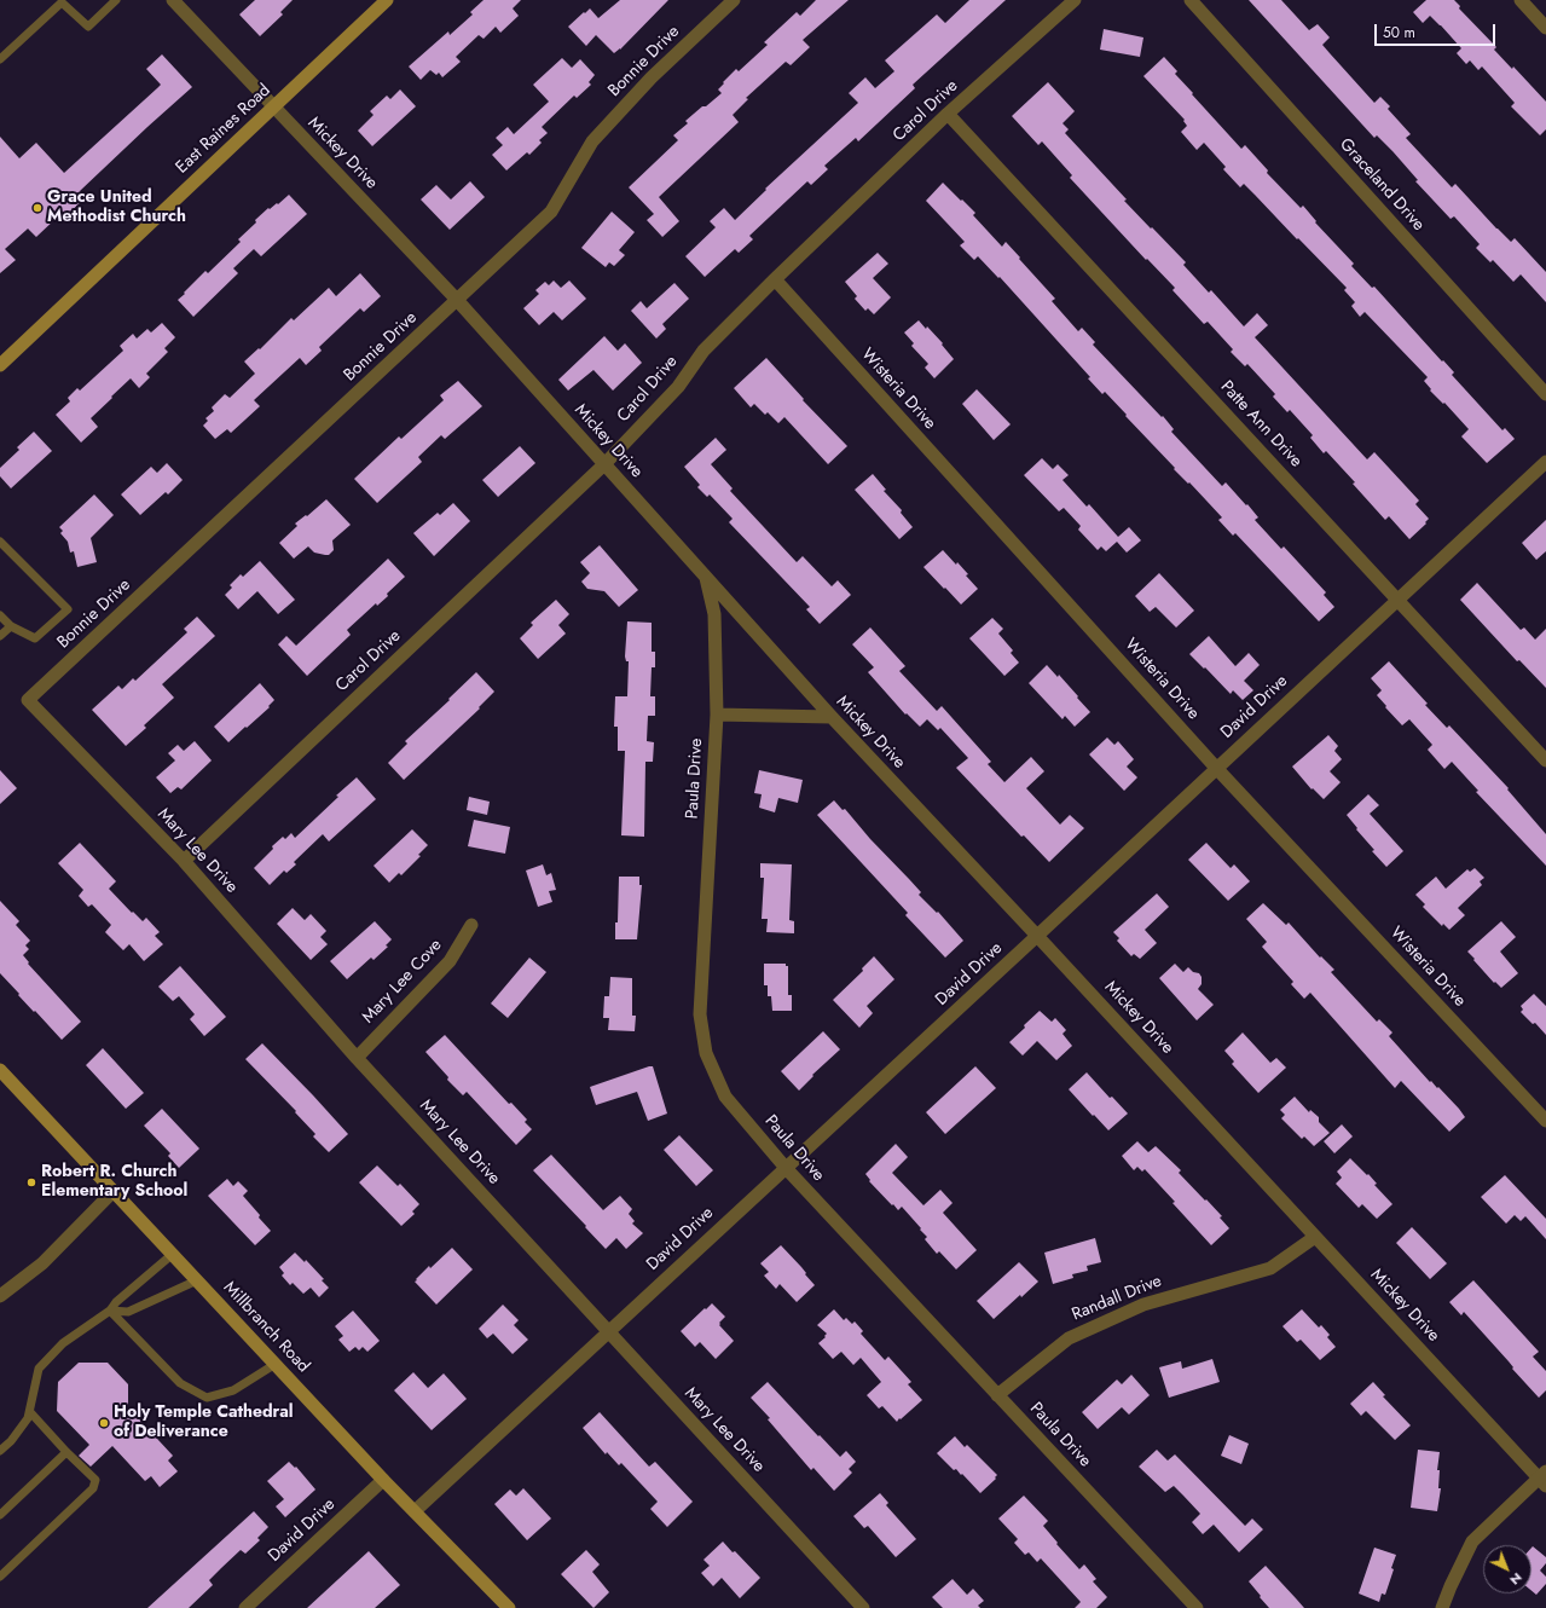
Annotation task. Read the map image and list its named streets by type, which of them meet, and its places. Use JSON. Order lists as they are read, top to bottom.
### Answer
{
  "streets": {
    "main road": ["East Raines Road", "Millbranch Road"],
    "street": [
      "Bonnie Drive",
      "Carol Drive",
      "Mickey Drive",
      "Graceland Drive",
      "Wisteria Drive",
      "Patte Ann Drive",
      "David Drive",
      "Paula Drive",
      "Mary Lee Drive",
      "Mary Lee Cove",
      "Randall Drive"
    ]
  },
  "crossings": [
    ["Bonnie Drive", "Mickey Drive"],
    ["Bonnie Drive", "Mary Lee Drive"],
    ["Carol Drive", "Mickey Drive"],
    ["Carol Drive", "Wisteria Drive"],
    ["Carol Drive", "Patte Ann Drive"],
    ["Carol Drive", "Mary Lee Drive"],
    ["East Raines Road", "Mickey Drive"],
    ["Mickey Drive", "David Drive"],
    ["Mickey Drive", "Paula Drive"],
    ["Mickey Drive", "Randall Drive"],
    ["Wisteria Drive", "David Drive"],
    ["Patte Ann Drive", "David Drive"],
    ["David Drive", "Paula Drive"],
    ["David Drive", "Mary Lee Drive"],
    ["David Drive", "Millbranch Road"],
    ["Paula Drive", "Randall Drive"],
    ["Mary Lee Drive", "Mary Lee Cove"]
  ],
  "places": ["Grace United Methodist Church", "Robert R. Church Elementary School", "Holy Temple Cathedral of Deliverance"],
  "scale_bar": "50 m",
  "north": "bottom right"
}
